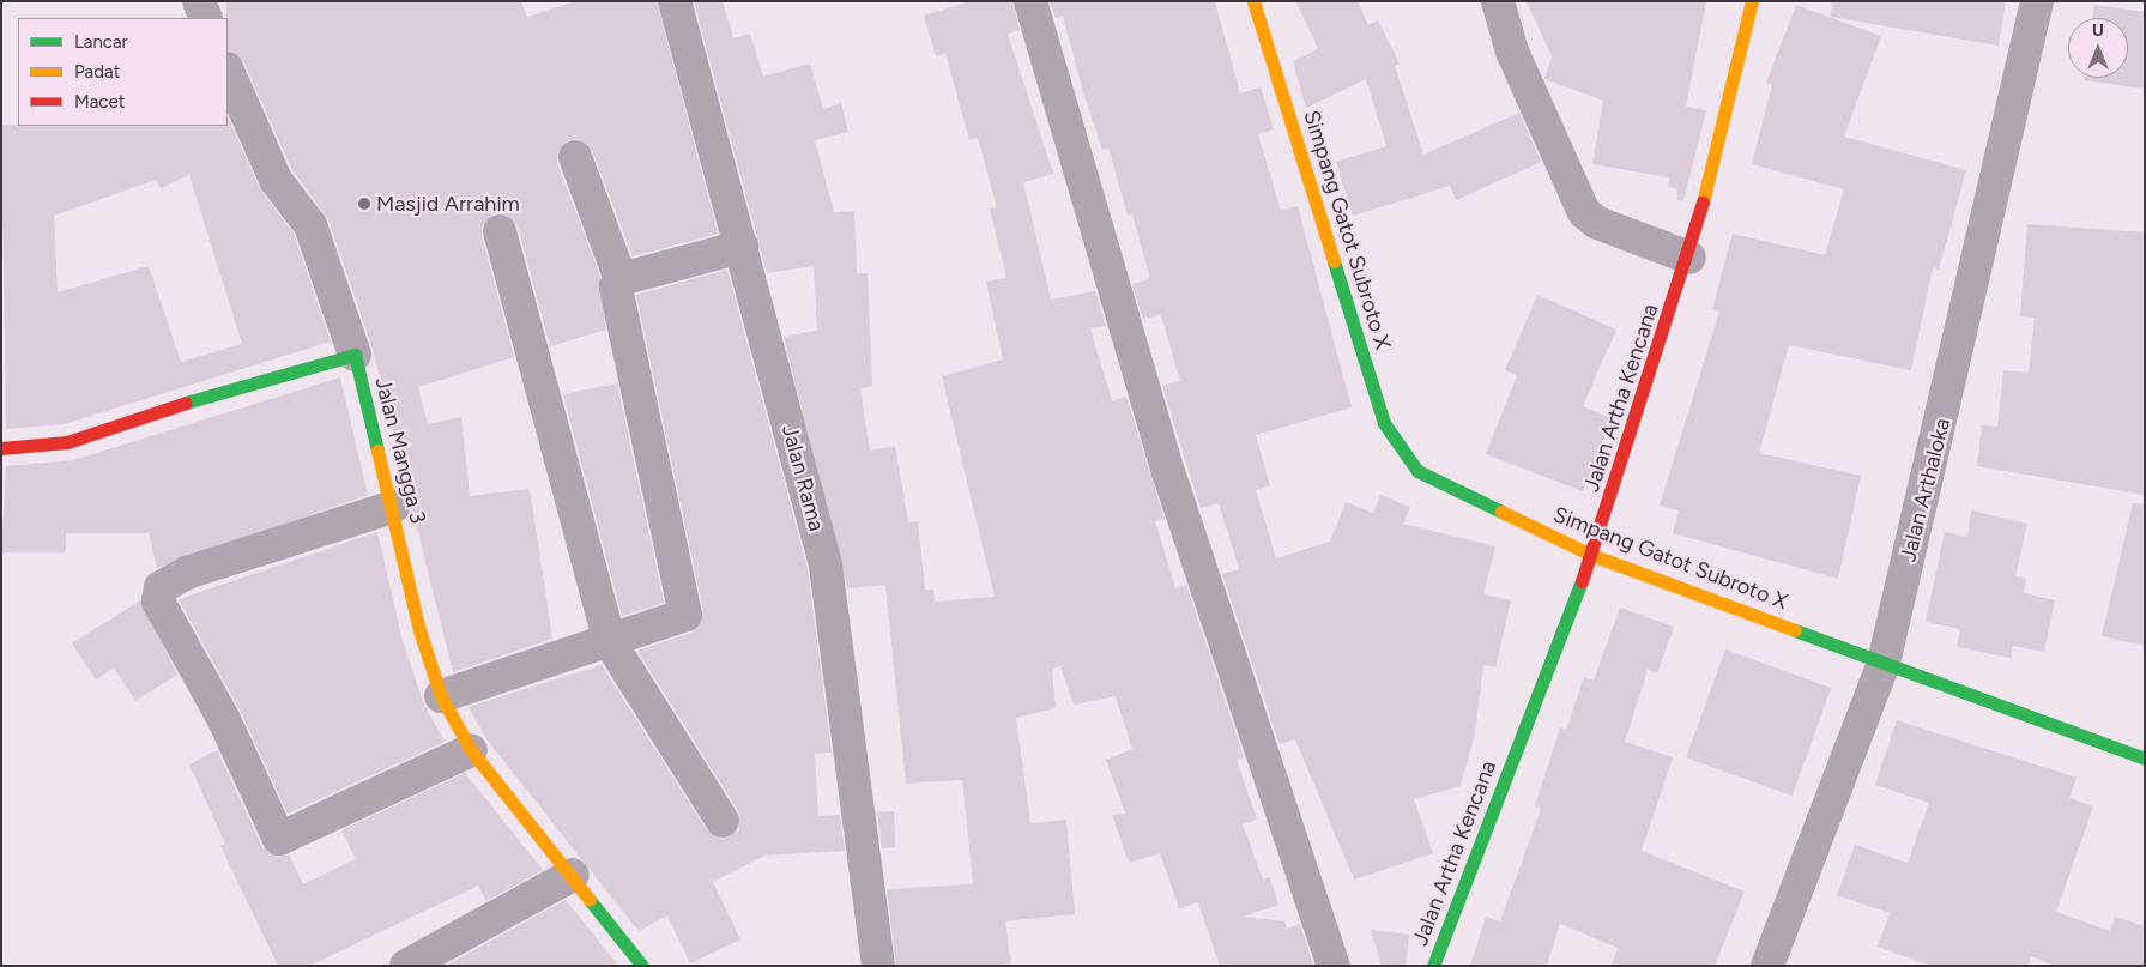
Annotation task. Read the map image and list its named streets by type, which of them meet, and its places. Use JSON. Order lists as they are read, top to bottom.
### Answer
{
  "streets": {
    "street": [
      "Simpang Gatot Subroto X",
      "Jalan Artha Kencana",
      "Jalan Mangga 3",
      "Jalan Rama",
      "Jalan Arthaloka"
    ]
  },
  "crossings": [
    ["Simpang Gatot Subroto X", "Jalan Artha Kencana"],
    ["Simpang Gatot Subroto X", "Jalan Arthaloka"]
  ],
  "places": ["Masjid Arrahim"],
  "legend": ["Lancar", "Padat", "Macet"],
  "north": "top"
}
